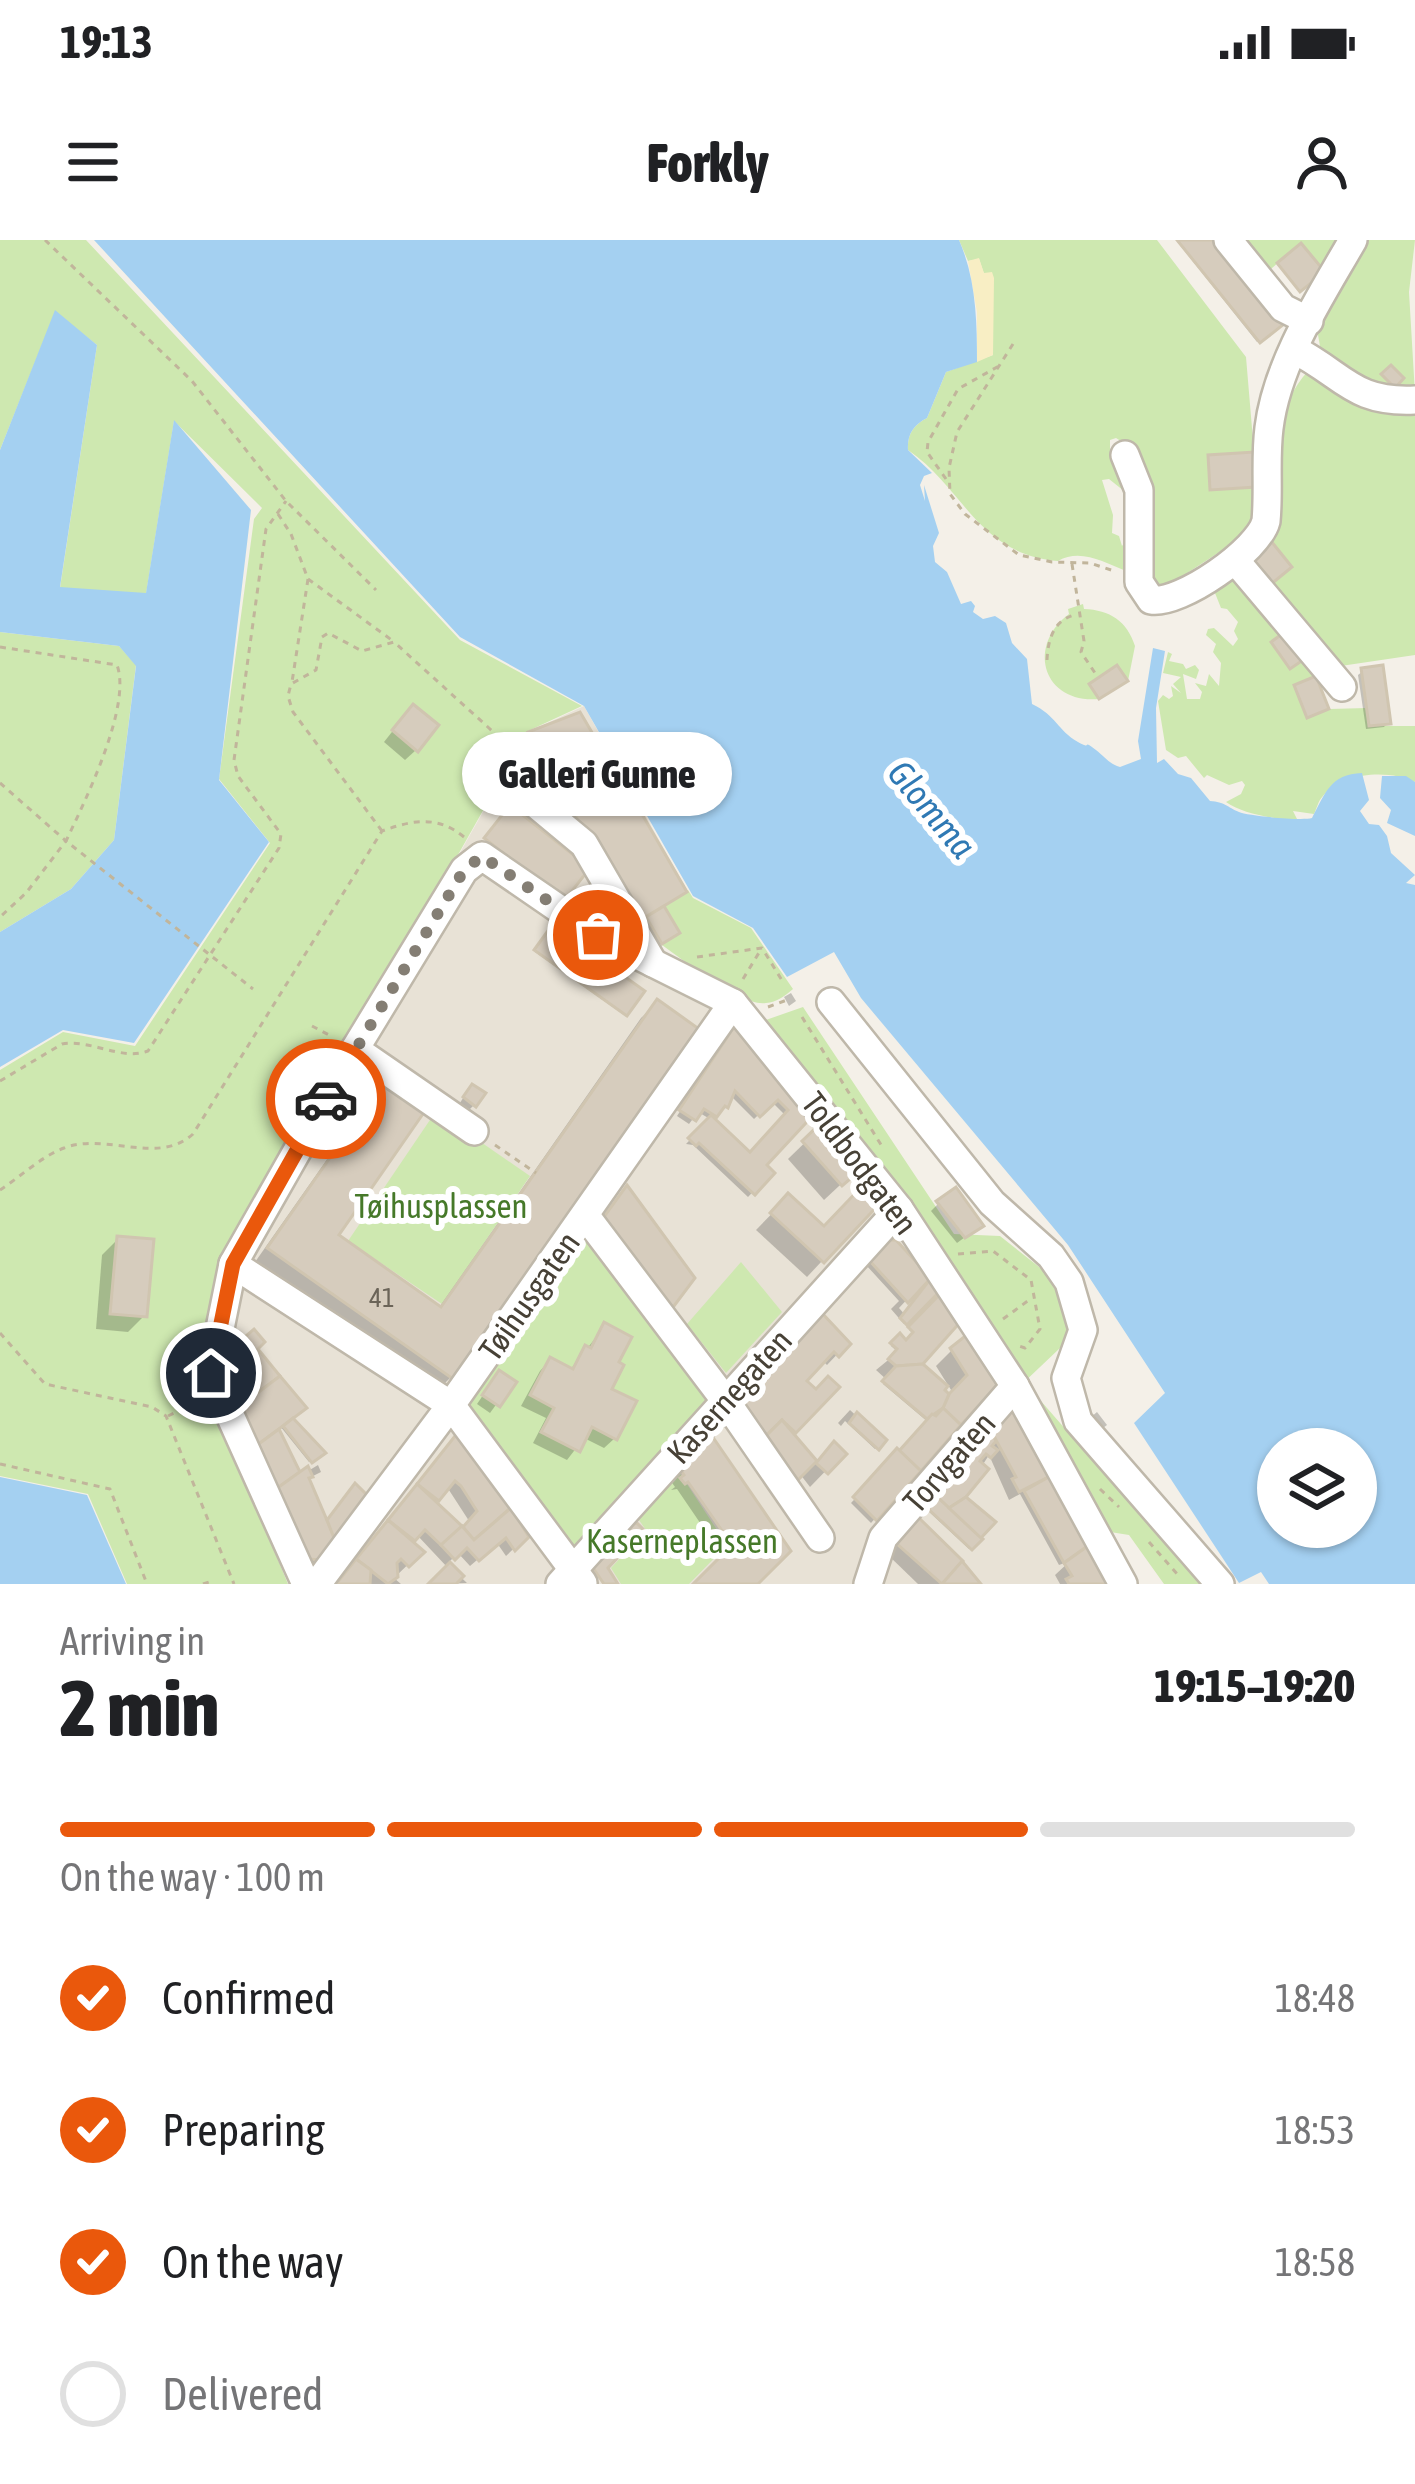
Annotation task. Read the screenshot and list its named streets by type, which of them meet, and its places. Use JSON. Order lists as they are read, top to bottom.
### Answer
{
  "streets": {
    "street": [
      "Toldbodgaten",
      "Tøihusgaten",
      "Kasernegaten",
      "Torvgaten"
    ]
  },
  "crossings": [
    ["Toldbodgaten", "Tøihusgaten"],
    ["Toldbodgaten", "Kasernegaten"],
    ["Toldbodgaten", "Torvgaten"]
  ],
  "water": ["Glomma"],
  "parks": ["Tøihusplassen", "Kaserneplassen"],
  "places": ["Galleri Gunne"],
  "house_numbers": ["41"],
  "page": {
    "status": "19:13",
    "header": "Forkly",
    "bubble": "Galleri Gunne",
    "heading": ["2 min", "Arriving in", "19:15–19:20"],
    "bar": "On the way · 100 m",
    "list": [
      ["Confirmed", "18:48"],
      ["Preparing", "18:53"],
      ["On the way", "18:58"],
      "Delivered"
    ]
  }
}
